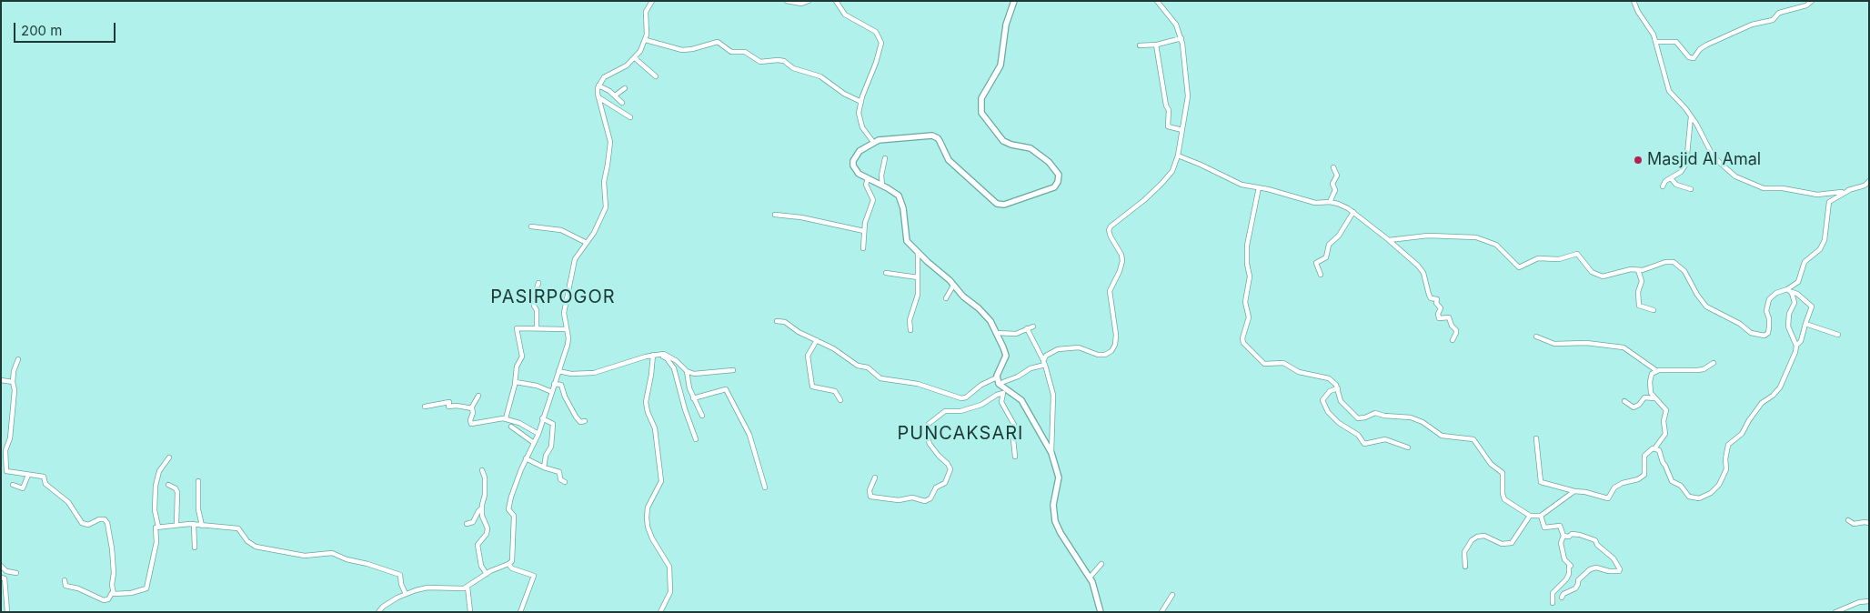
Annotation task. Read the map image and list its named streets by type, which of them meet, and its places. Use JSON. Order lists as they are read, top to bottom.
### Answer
{
  "districts": ["PASIRPOGOR", "PUNCAKSARI"],
  "places": ["Masjid Al Amal"],
  "scale_bar": "200 m"
}
